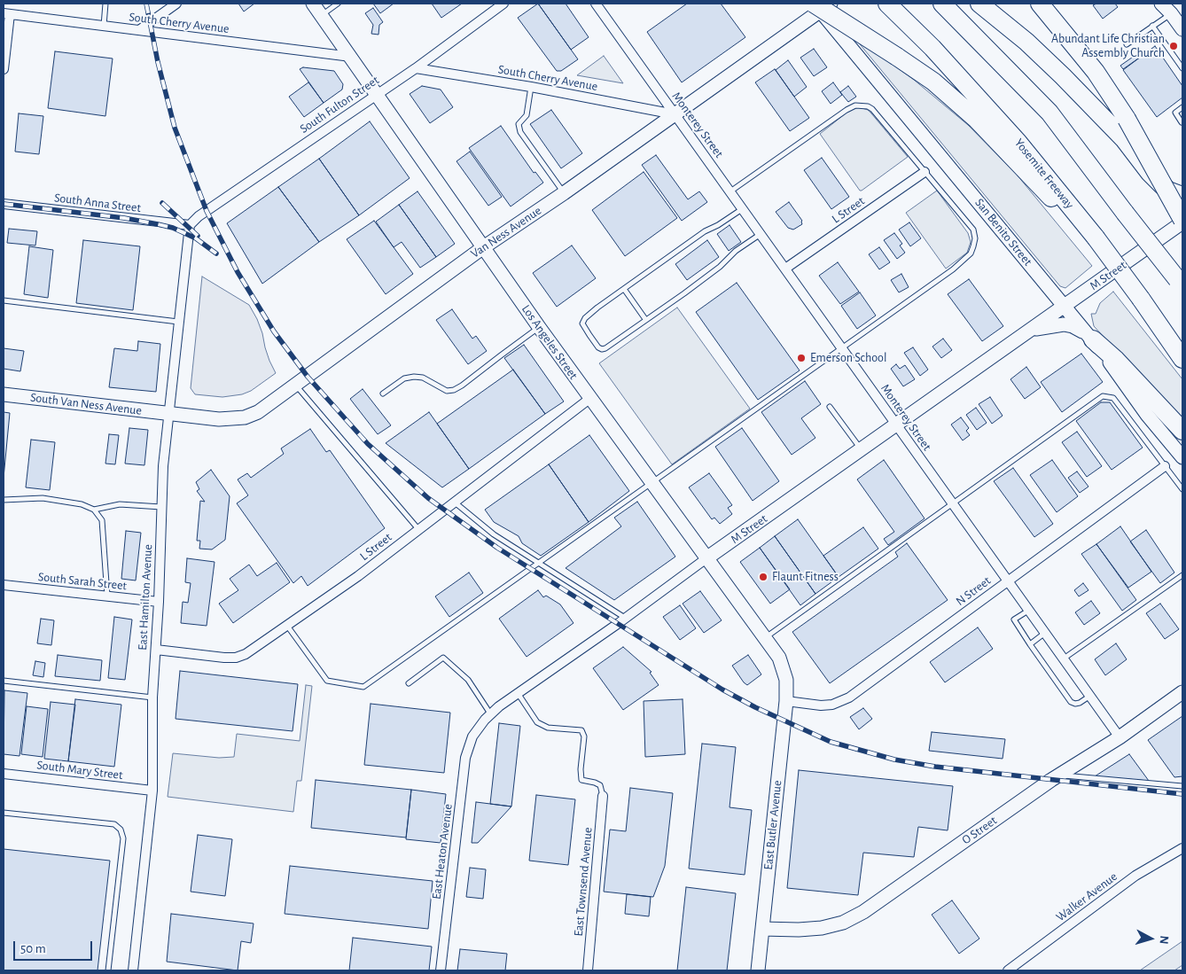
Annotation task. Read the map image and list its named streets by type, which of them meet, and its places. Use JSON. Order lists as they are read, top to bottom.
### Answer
{
  "streets": {
    "highway": ["Yosemite Freeway"],
    "street": [
      "South Cherry Avenue",
      "South Fulton Street",
      "Monterey Street",
      "South Anna Street",
      "L Street",
      "Van Ness Avenue",
      "San Benito Street",
      "M Street",
      "Los Angeles Street",
      "South Van Ness Avenue",
      "South Sarah Street",
      "N Street",
      "East Hamilton Avenue",
      "South Mary Street",
      "East Butler Avenue",
      "O Street",
      "East Heaton Avenue",
      "East Townsend Avenue",
      "Walker Avenue"
    ]
  },
  "crossings": [
    ["South Cherry Avenue", "South Fulton Street"],
    ["South Cherry Avenue", "Monterey Street"],
    ["South Cherry Avenue", "Van Ness Avenue"],
    ["South Cherry Avenue", "Los Angeles Street"],
    ["South Fulton Street", "South Anna Street"],
    ["South Fulton Street", "Los Angeles Street"],
    ["South Fulton Street", "East Hamilton Avenue"],
    ["Monterey Street", "L Street"],
    ["Monterey Street", "Van Ness Avenue"],
    ["Monterey Street", "M Street"],
    ["Monterey Street", "N Street"],
    ["Monterey Street", "O Street"],
    ["South Anna Street", "East Hamilton Avenue"],
    ["L Street", "Los Angeles Street"],
    ["L Street", "East Hamilton Avenue"],
    ["Van Ness Avenue", "San Benito Street"],
    ["Van Ness Avenue", "Los Angeles Street"],
    ["Van Ness Avenue", "South Van Ness Avenue"],
    ["Van Ness Avenue", "East Hamilton Avenue"],
    ["San Benito Street", "M Street"],
    ["M Street", "Los Angeles Street"],
    ["M Street", "East Heaton Avenue"],
    ["Los Angeles Street", "East Butler Avenue"],
    ["South Van Ness Avenue", "East Hamilton Avenue"],
    ["South Sarah Street", "East Hamilton Avenue"],
    ["N Street", "East Butler Avenue"],
    ["East Hamilton Avenue", "South Mary Street"],
    ["East Butler Avenue", "O Street"]
  ],
  "places": ["Abundant Life Christian Assembly Church", "Emerson School", "Flaunt Fitness"],
  "scale_bar": "50 m",
  "north": "right"
}
